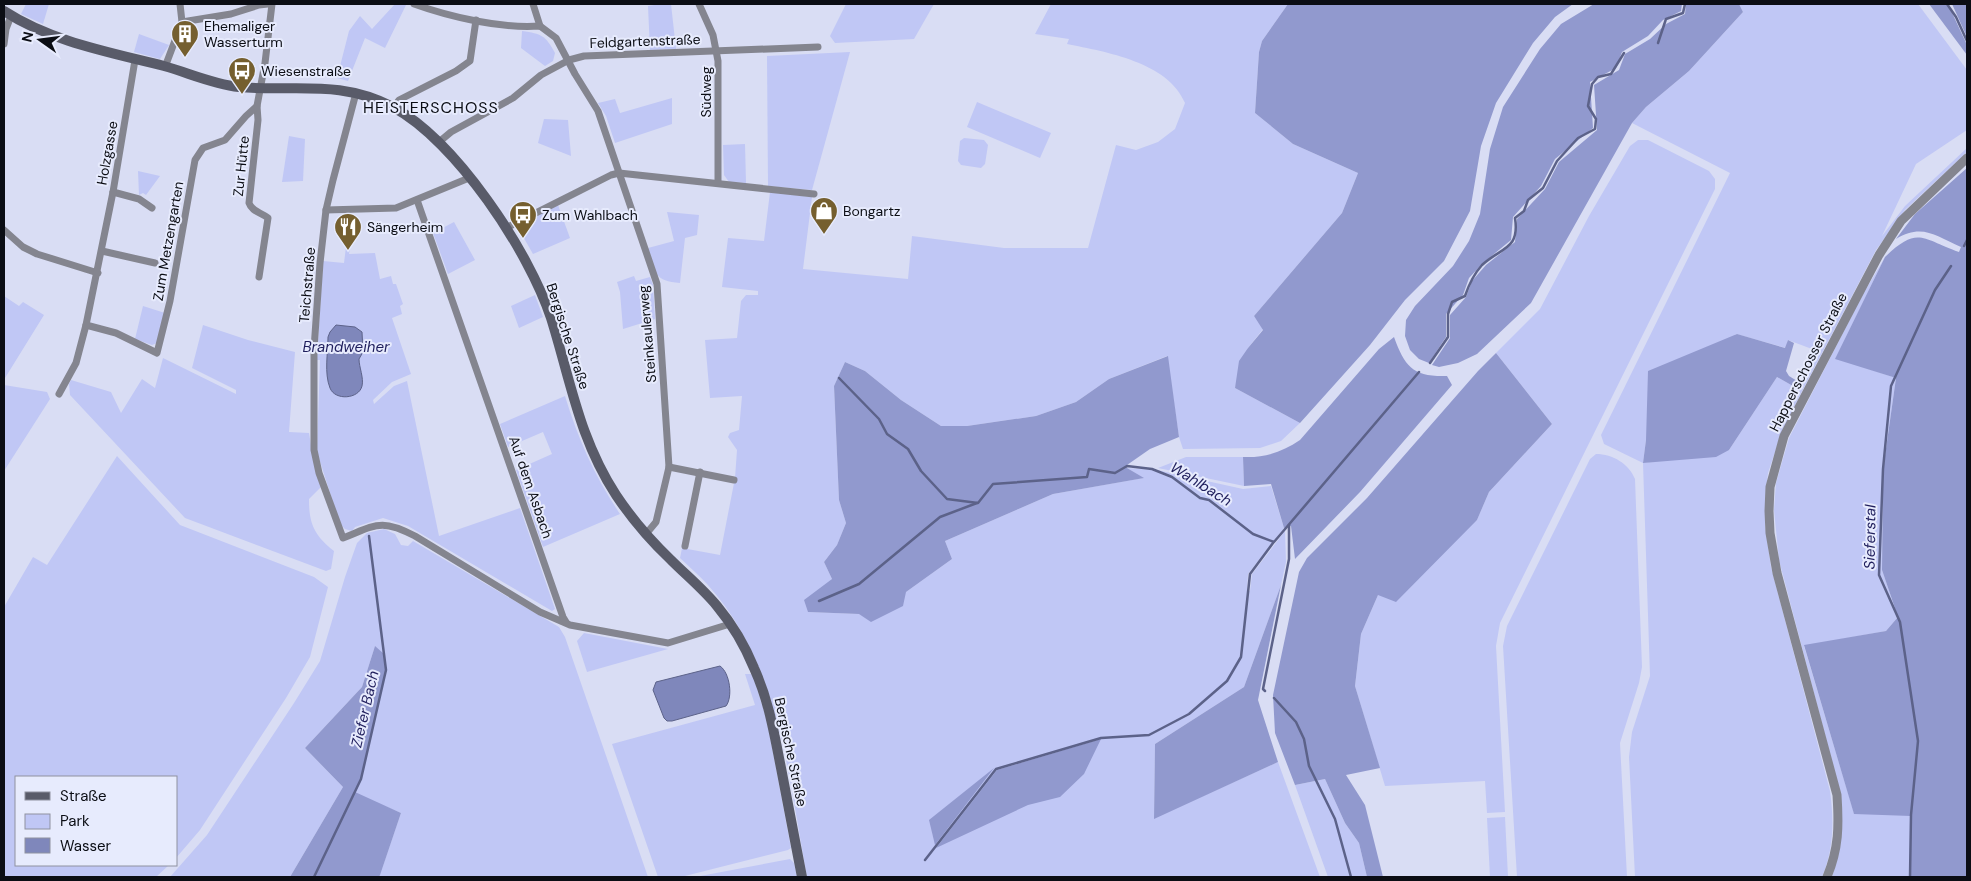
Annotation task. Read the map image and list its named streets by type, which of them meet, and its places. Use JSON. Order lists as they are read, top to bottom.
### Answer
{
  "streets": {
    "main road": ["Bergische Straße"],
    "street": [
      "Feldgartenstraße",
      "Südweg",
      "Holzgasse",
      "Zur Hütte",
      "Zum Metzengarten",
      "Teichstraße",
      "Steinkaulerweg",
      "Happerschosser Straße",
      "Auf dem Asbach"
    ]
  },
  "crossings": [
    ["Feldgartenstraße", "Südweg"],
    ["Feldgartenstraße", "Steinkaulerweg"],
    ["Feldgartenstraße", "Bergische Straße"],
    ["Holzgasse", "Zum Metzengarten"],
    ["Holzgasse", "Bergische Straße"],
    ["Zur Hütte", "Zum Metzengarten"],
    ["Teichstraße", "Bergische Straße"],
    ["Teichstraße", "Auf dem Asbach"],
    ["Steinkaulerweg", "Bergische Straße"]
  ],
  "districts": ["HEISTERSCHOSS"],
  "water": [
    "Brandweiher",
    "Wahlbach",
    "Sieferstal",
    "Ziefer Bach"
  ],
  "places": {
    "building": ["Ehemaliger Wasserturm"],
    "bus stop": ["Wiesenstraße", "Zum Wahlbach"],
    "shop": ["Bongartz"],
    "restaurant": ["Sängerheim"]
  },
  "legend": ["Straße", "Park", "Wasser"],
  "north": "left"
}
